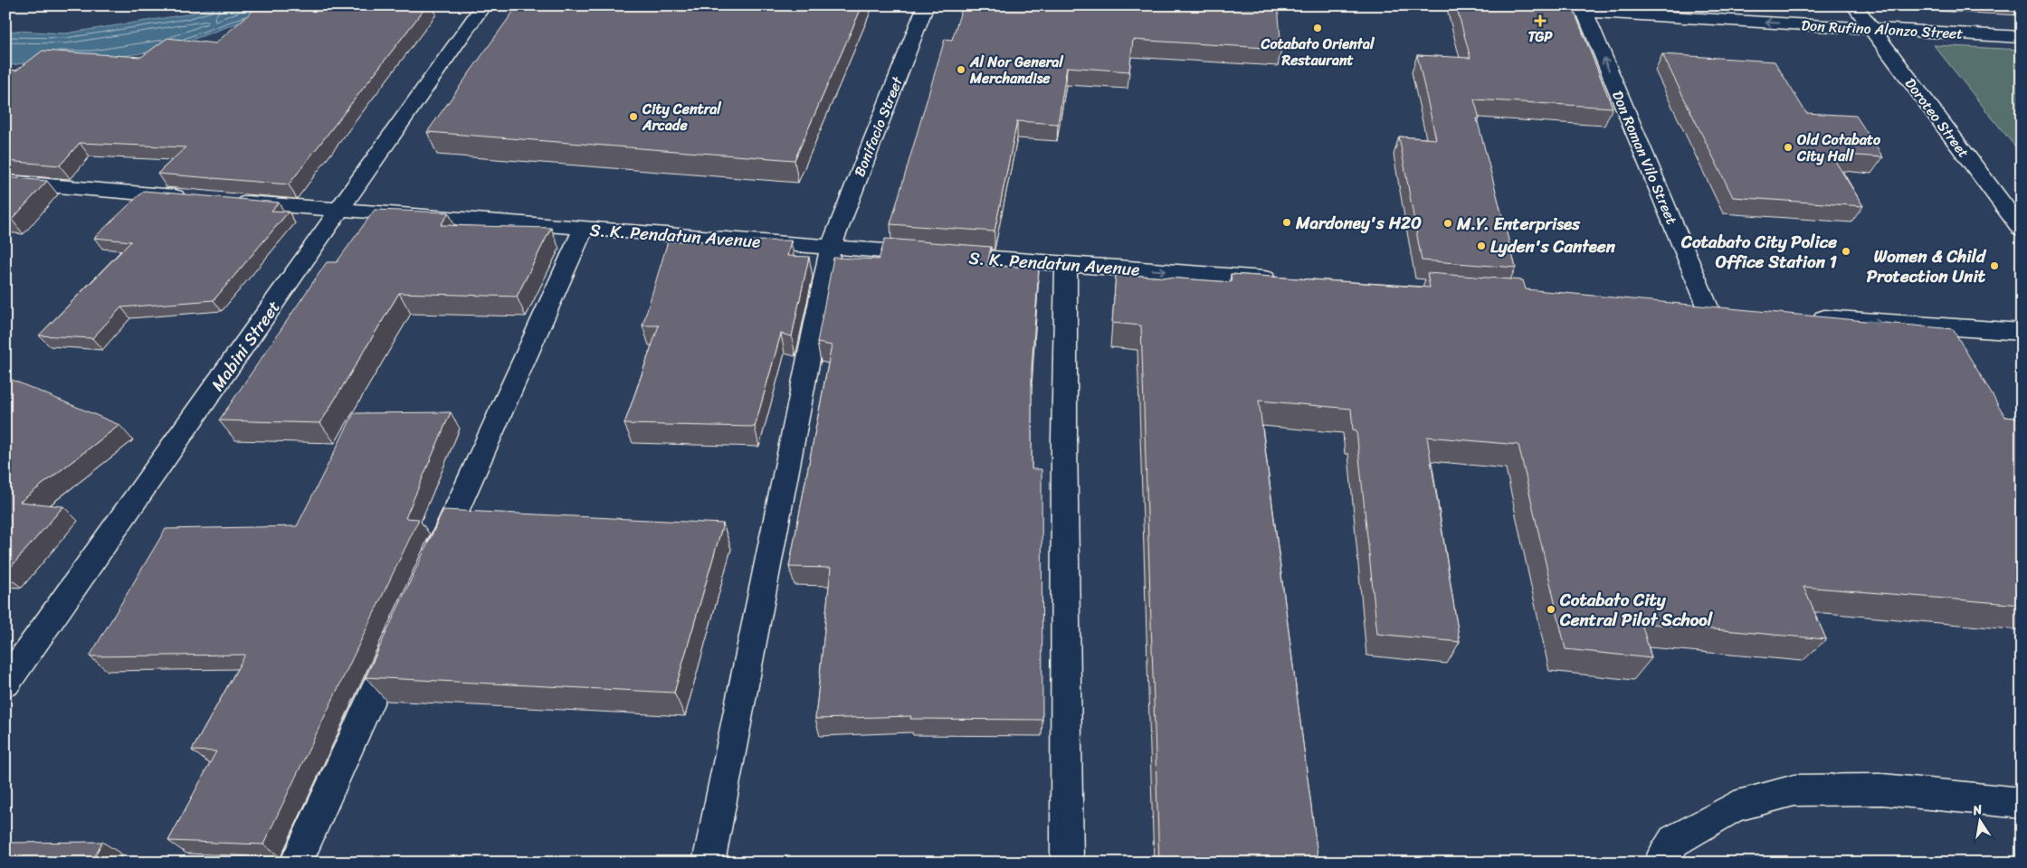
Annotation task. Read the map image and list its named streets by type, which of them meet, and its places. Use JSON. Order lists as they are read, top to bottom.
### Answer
{
  "streets": {
    "street": [
      "Don Rufino Alonzo Street",
      "Doroteo Street",
      "Bonifacio Street",
      "Don Roman Vilo Street",
      "S. K. Pendatun Avenue",
      "Mabini Street"
    ]
  },
  "crossings": [
    ["Don Rufino Alonzo Street", "Doroteo Street"],
    ["Don Rufino Alonzo Street", "Don Roman Vilo Street"],
    ["Bonifacio Street", "S. K. Pendatun Avenue"],
    ["S. K. Pendatun Avenue", "Mabini Street"]
  ],
  "one_way": ["Don Rufino Alonzo Street", "Don Roman Vilo Street"],
  "places": {
    "health": ["TGP"],
    "other": [
      "Cotabato Oriental Restaurant",
      "Al Nor General Merchandise",
      "City Central Arcade",
      "Old Cotabato City Hall",
      "Mardoney's H20",
      "M.Y. Enterprises",
      "Lyden's Canteen",
      "Cotabato City Police Office Station 1",
      "Women & Child Protection Unit",
      "Cotabato City Central Pilot School"
    ]
  },
  "north": "top"
}
